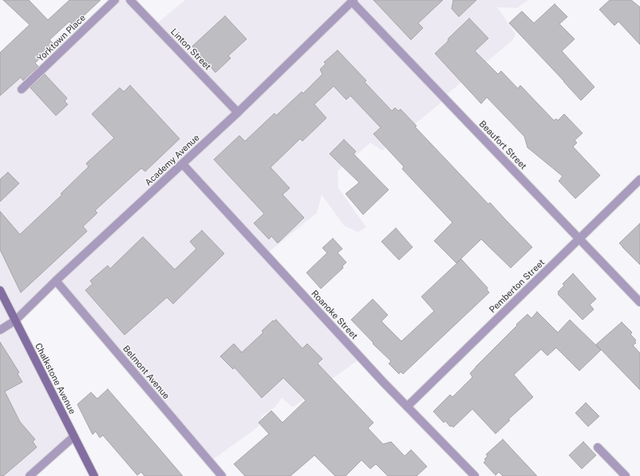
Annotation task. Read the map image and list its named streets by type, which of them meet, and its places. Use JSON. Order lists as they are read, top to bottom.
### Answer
{
  "streets": {
    "main road": ["Chalkstone Avenue"],
    "street": [
      "Yorktown Place",
      "Linton Street",
      "Beaufort Street",
      "Academy Avenue",
      "Pemberton Street",
      "Roanoke Street",
      "Belmont Avenue"
    ]
  },
  "crossings": [
    ["Linton Street", "Academy Avenue"],
    ["Beaufort Street", "Academy Avenue"],
    ["Beaufort Street", "Pemberton Street"],
    ["Academy Avenue", "Roanoke Street"],
    ["Academy Avenue", "Belmont Avenue"],
    ["Academy Avenue", "Chalkstone Avenue"],
    ["Pemberton Street", "Roanoke Street"]
  ]
}
